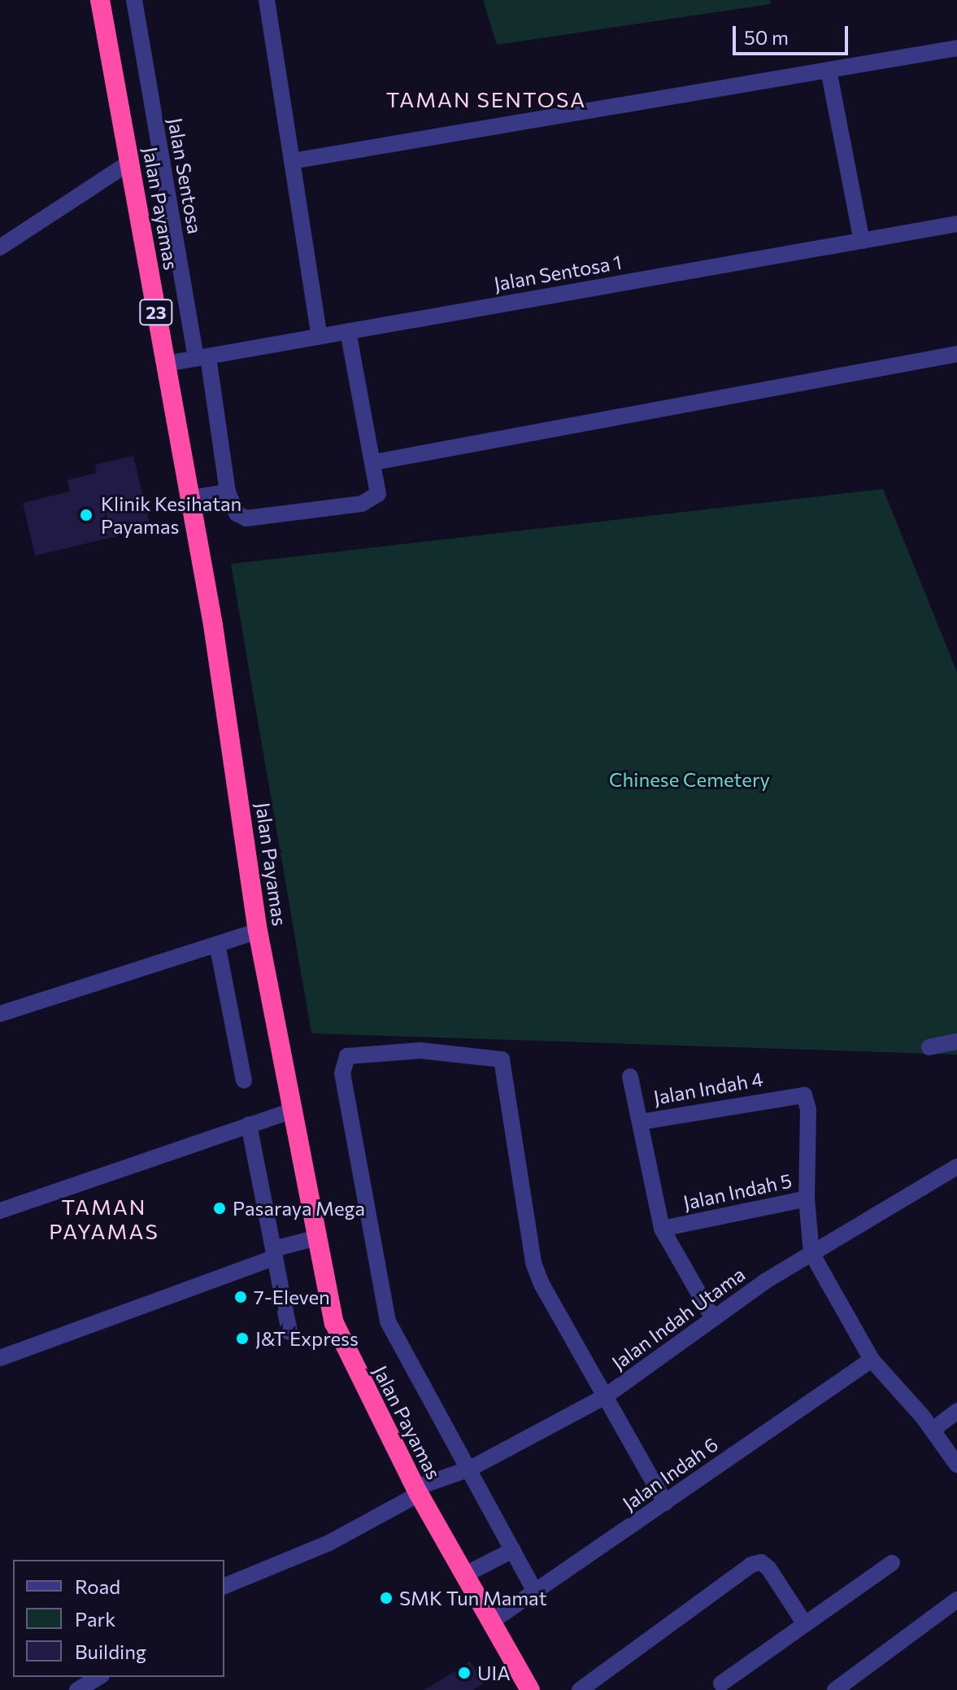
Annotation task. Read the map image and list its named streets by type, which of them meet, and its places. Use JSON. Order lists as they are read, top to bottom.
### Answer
{
  "streets": {
    "highway": ["Jalan Payamas", "23"],
    "street": [
      "Jalan Sentosa",
      "Jalan Sentosa 1",
      "Jalan Indah 4",
      "Jalan Indah 5",
      "Jalan Indah Utama",
      "Jalan Indah 6"
    ]
  },
  "crossings": [
    ["Jalan Sentosa", "Jalan Sentosa 1"],
    ["Jalan Payamas", "Jalan Sentosa 1"],
    ["Jalan Payamas", "Jalan Indah Utama"],
    ["Jalan Payamas", "Jalan Indah 6"],
    ["Jalan Indah 4", "Jalan Indah 5"],
    ["Jalan Indah 5", "Jalan Indah Utama"]
  ],
  "districts": ["TAMAN SENTOSA", "TAMAN PAYAMAS"],
  "parks": ["Chinese Cemetery"],
  "places": [
    "Klinik Kesihatan Payamas",
    "Pasaraya Mega",
    "7-Eleven",
    "J&T Express",
    "SMK Tun Mamat",
    "UIA"
  ],
  "legend": ["Road", "Park", "Building"],
  "scale_bar": "50 m"
}
